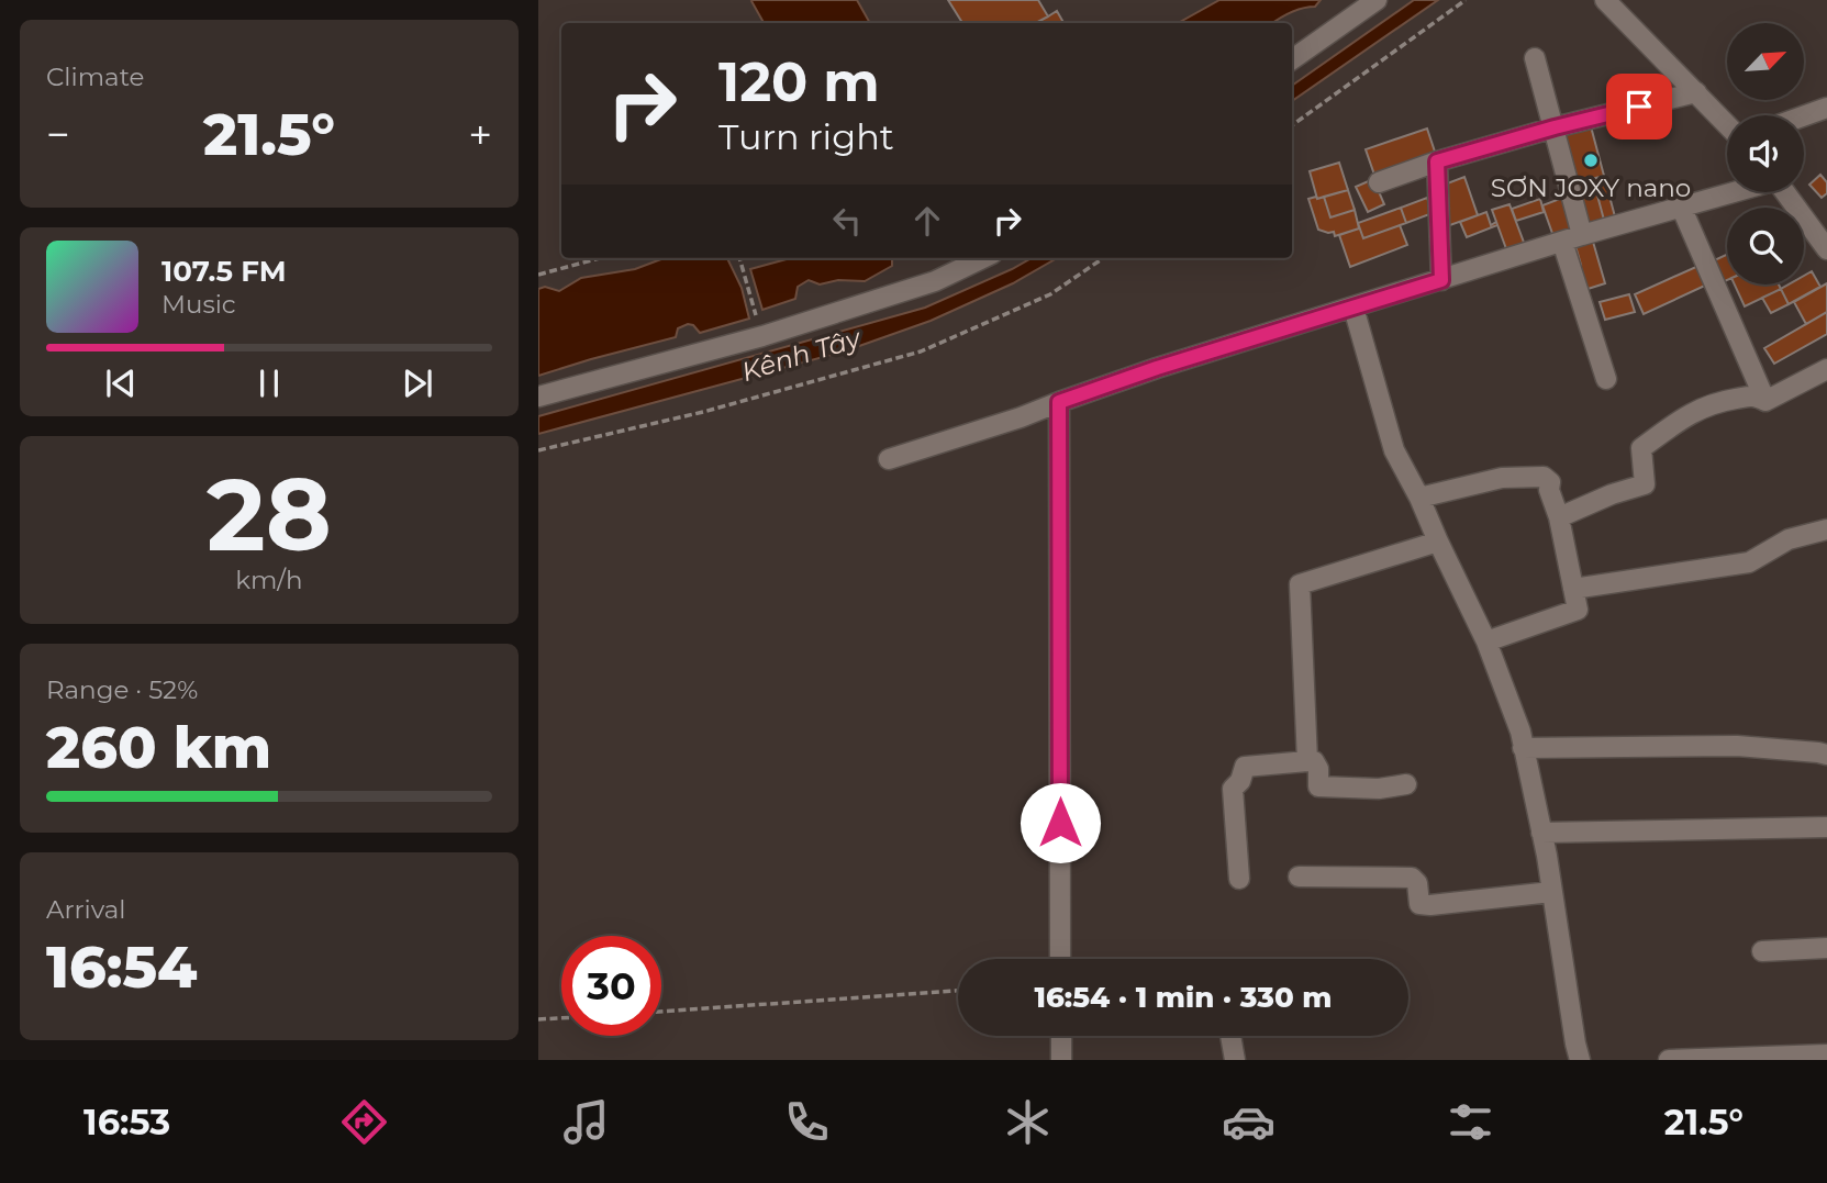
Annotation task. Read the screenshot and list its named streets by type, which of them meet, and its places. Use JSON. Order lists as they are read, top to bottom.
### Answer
{
  "water": ["Kênh Tây"],
  "places": ["SƠN JOXY nano"],
  "north": "top right",
  "page": {
    "tile": [
      "Climate",
      ["28", "km/h"],
      ["Range · 52%", "260 km"],
      ["Arrival", "16:54"]
    ],
    "turn": ["120 m", "Turn right"],
    "heat": ["−", "21.5°", "+"],
    "song": ["107.5 FM", "Music"],
    "limit": "30",
    "trip": "16:54 · 1 min · 330 m",
    "tabs": ["16:53", "21.5°"]
  }
}
